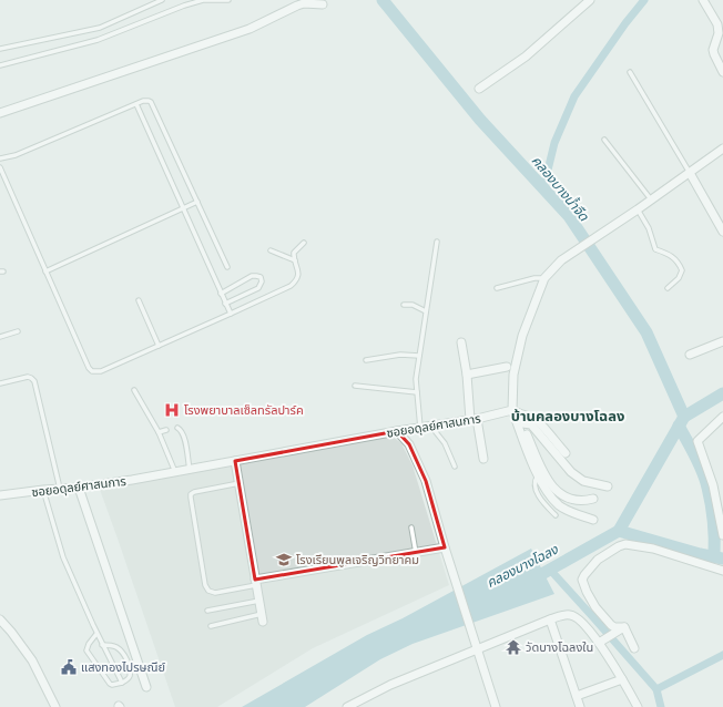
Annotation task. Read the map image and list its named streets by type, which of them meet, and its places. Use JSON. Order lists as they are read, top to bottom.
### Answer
{
  "streets": {
    "street": ["ซอยอดุลย์ศาสนการ"]
  },
  "districts": ["บ้านคลองบางโฉลง"],
  "water": ["คลองบางน้ำจืด", "คลองบางโฉลง"],
  "places": {
    "hospital": ["โรงพยาบาลเซ็ลทรัลปาร์ค"],
    "school or university": ["โรงเรียนพูลเจริญวิทยาคม"],
    "temple": ["วัดบางโฉลงใน"],
    "public building": ["แสงทองไปรษณีย์"]
  }
}
